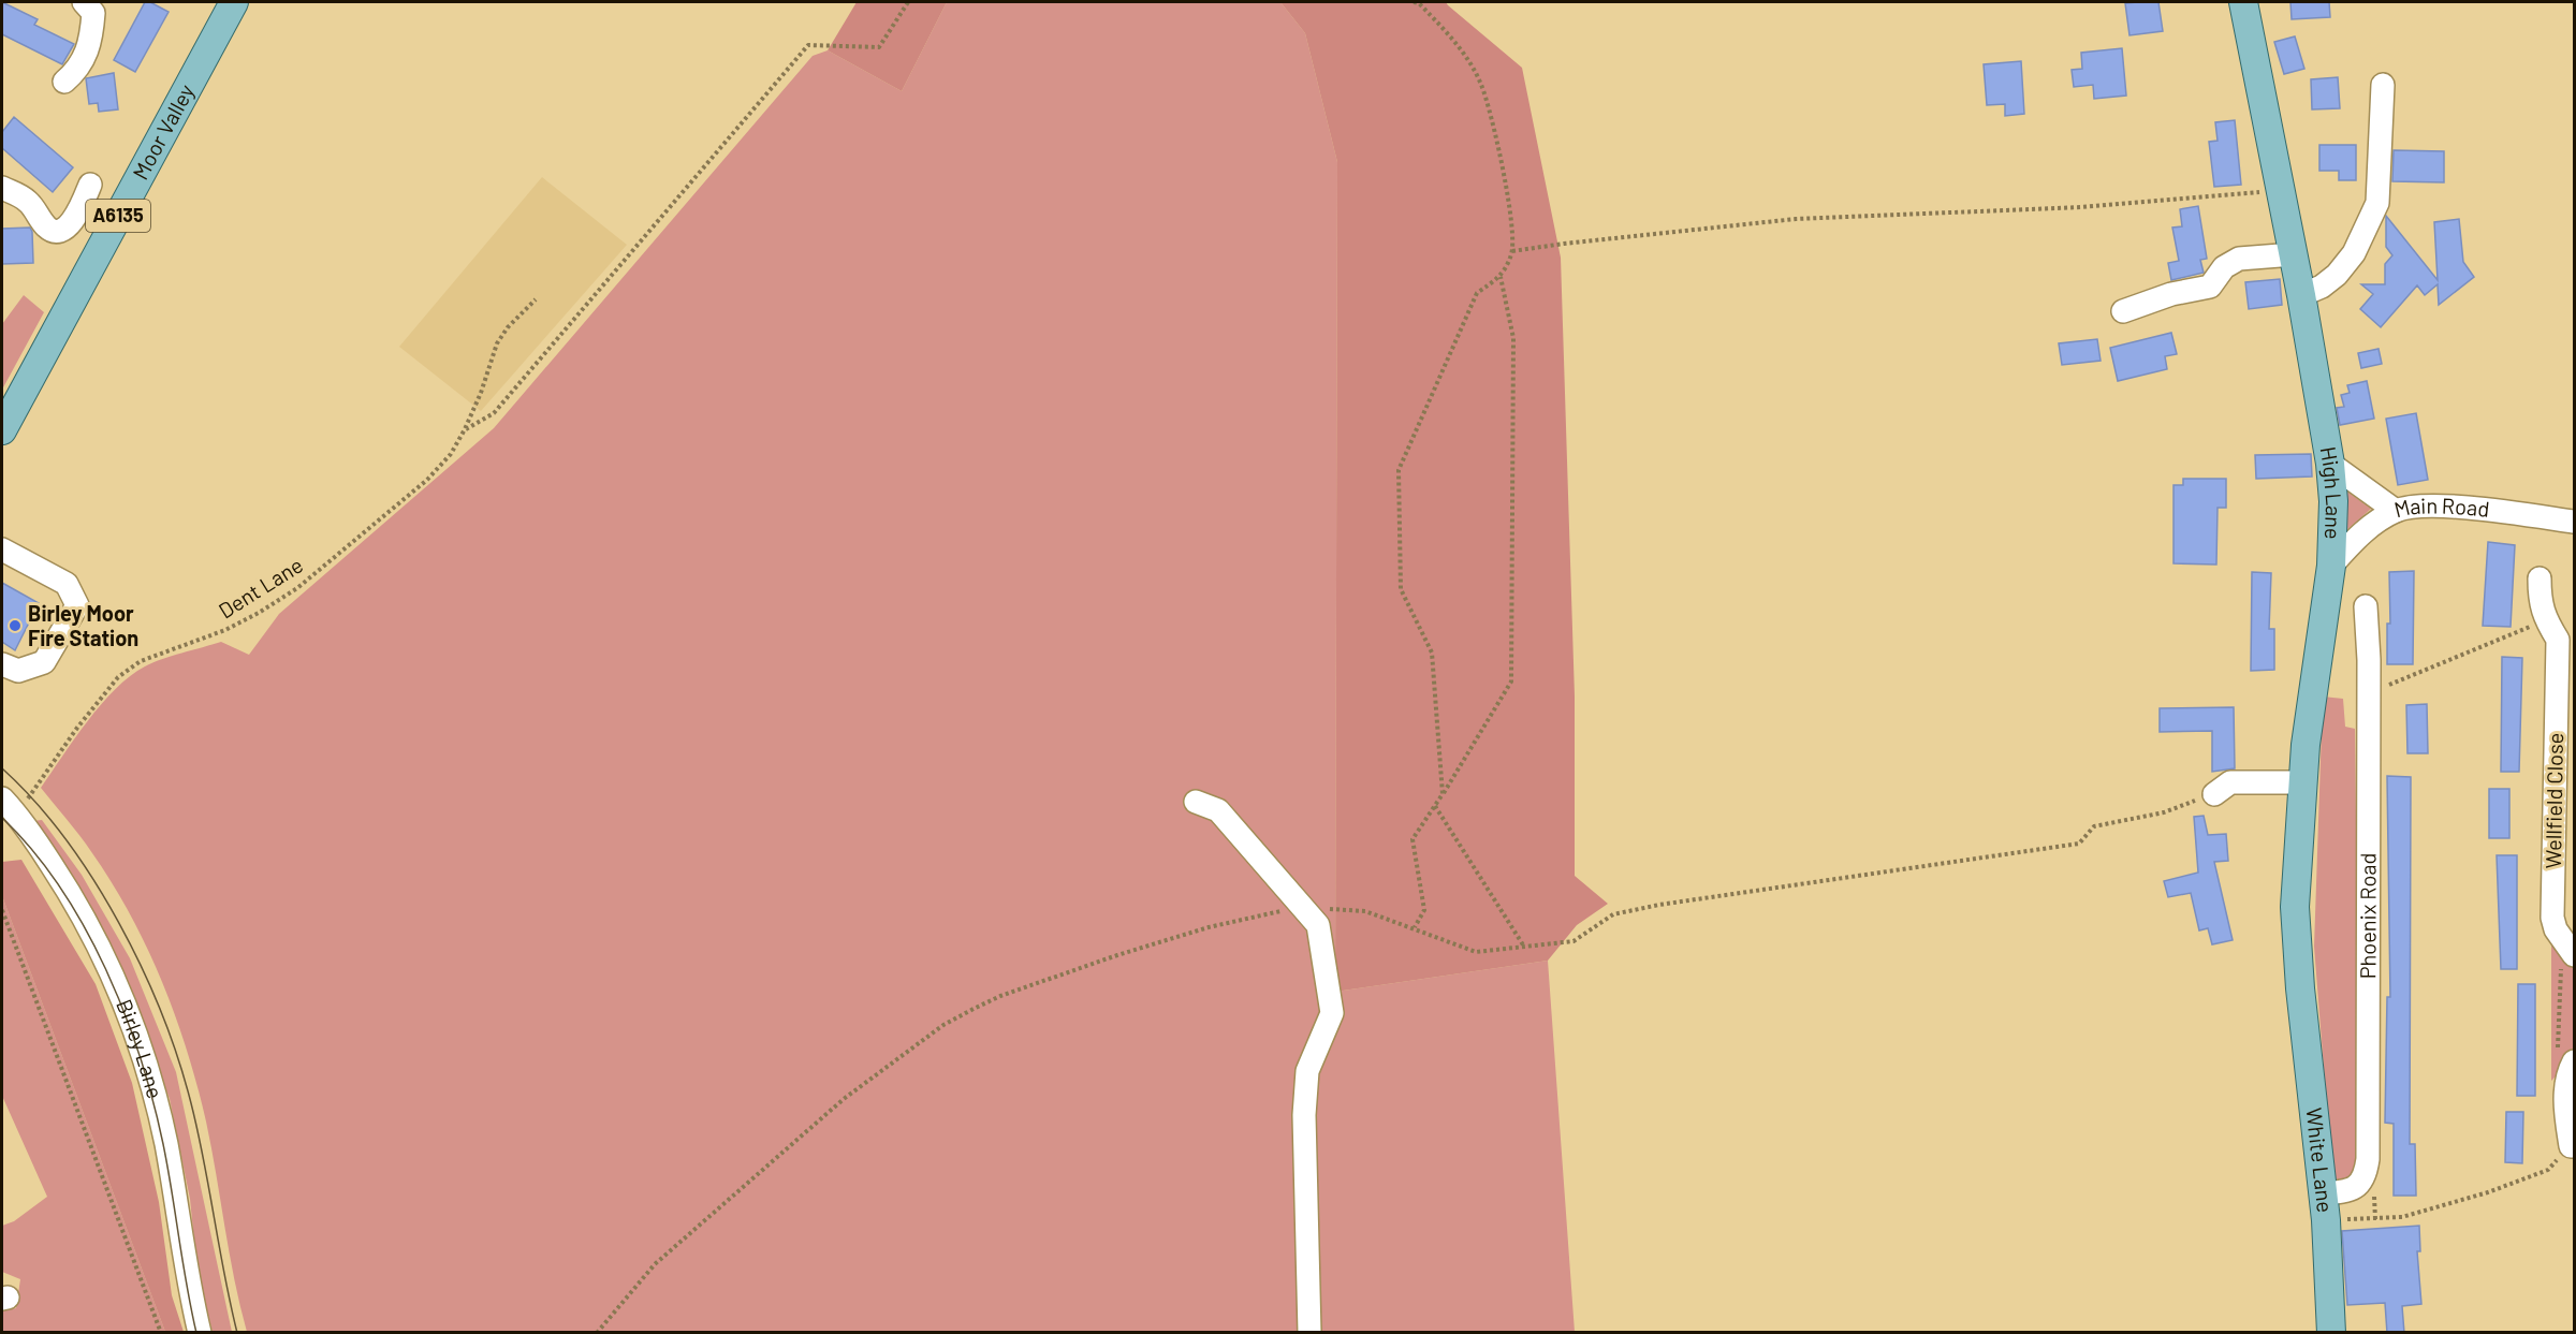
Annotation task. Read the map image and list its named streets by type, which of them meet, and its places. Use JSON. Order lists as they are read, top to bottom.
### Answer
{
  "streets": {
    "main road": [
      "Moor Valley",
      "A6135",
      "High Lane",
      "White Lane"
    ],
    "street": [
      "Main Road",
      "Wellfield Close",
      "Phoenix Road",
      "Birley Lane"
    ],
    "path": ["Dent Lane"]
  },
  "crossings": [
    ["High Lane", "Main Road"],
    ["High Lane", "White Lane"],
    ["Dent Lane", "Birley Lane"],
    ["Phoenix Road", "White Lane"]
  ],
  "places": ["Birley Moor Fire Station"]
}
